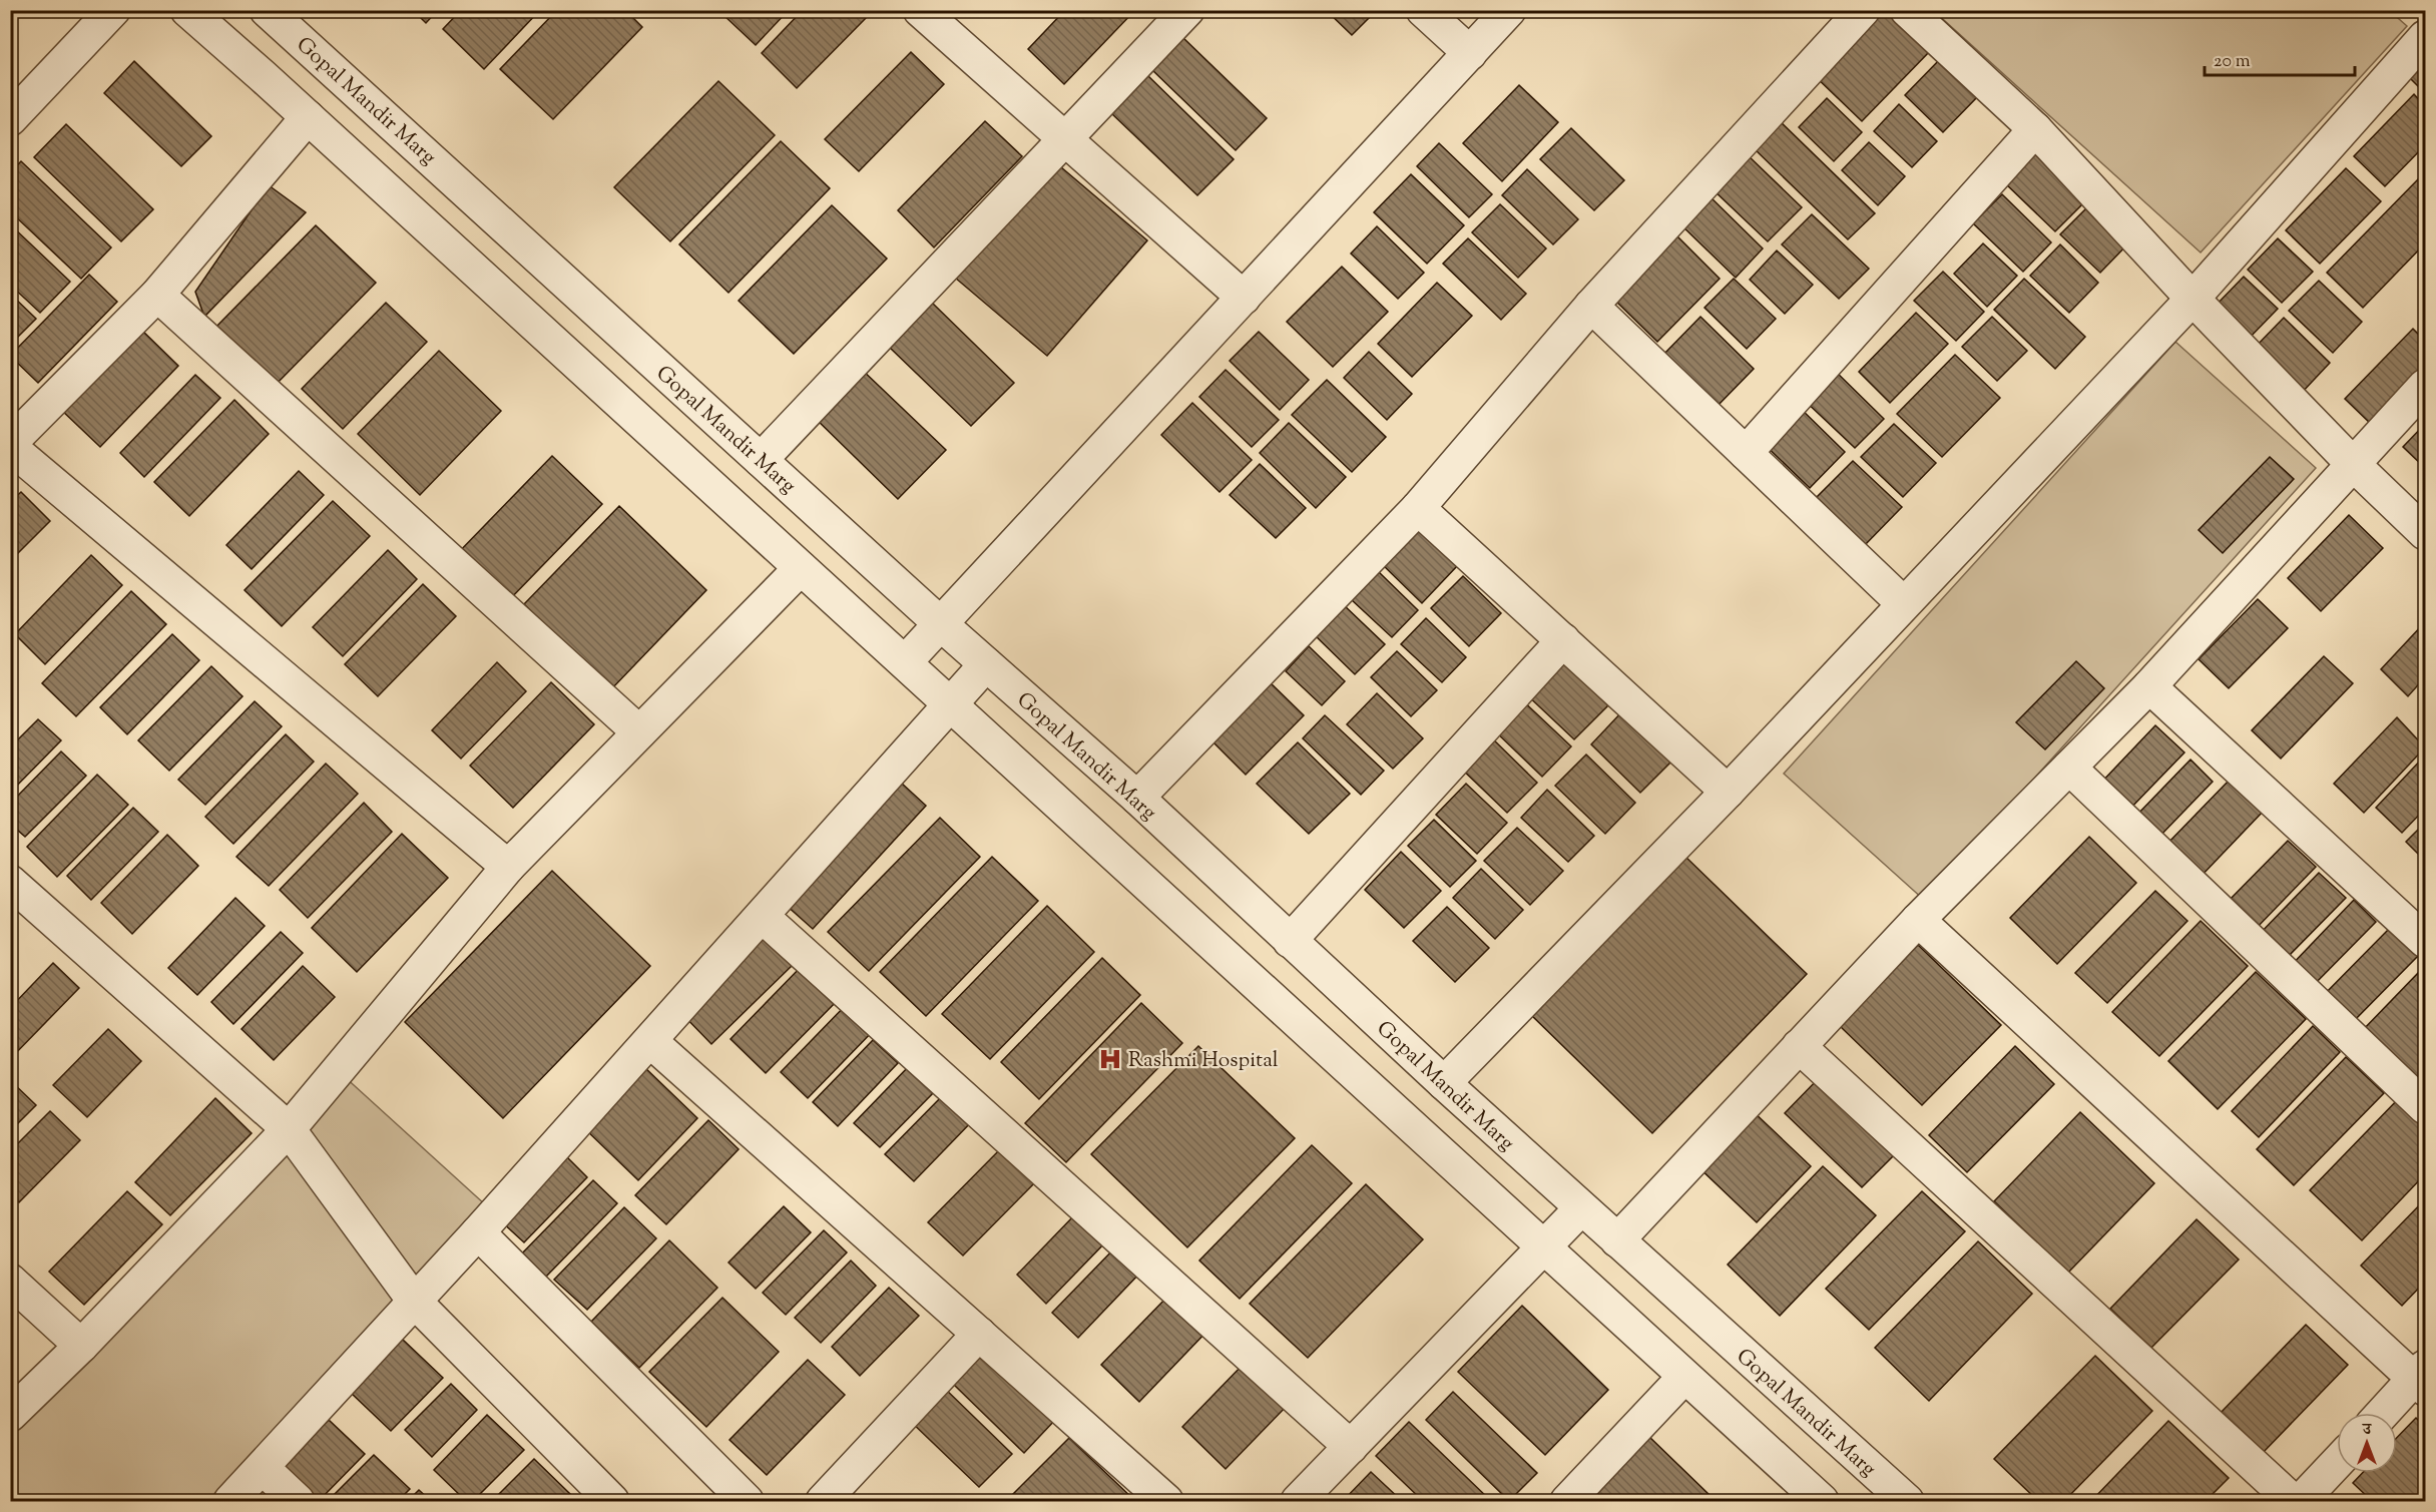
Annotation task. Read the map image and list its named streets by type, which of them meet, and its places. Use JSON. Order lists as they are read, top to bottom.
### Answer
{
  "streets": {
    "street": ["Gopal Mandir Marg"]
  },
  "places": {
    "hospital": ["Rashmi Hospital"]
  },
  "scale_bar": "20 m",
  "north": "top"
}
